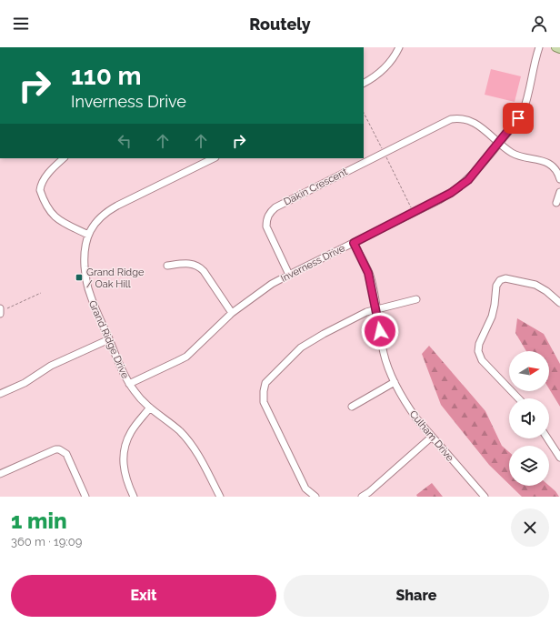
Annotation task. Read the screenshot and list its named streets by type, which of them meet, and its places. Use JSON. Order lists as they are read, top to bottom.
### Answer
{
  "streets": {
    "street": [
      "Dakin Crescent",
      "Inverness Drive",
      "Grand Ridge Drive",
      "Culham Drive"
    ]
  },
  "crossings": [
    ["Dakin Crescent", "Inverness Drive"],
    ["Inverness Drive", "Grand Ridge Drive"],
    ["Inverness Drive", "Culham Drive"]
  ],
  "places": {
    "transit": ["Grand Ridge / Oak Hill"]
  },
  "north": "right",
  "page": {
    "header": "Routely",
    "turn": ["110 m", "Inverness Drive"],
    "heading": ["1 min", "360 m · 19:09"],
    "buttons": ["Exit", "Share"]
  }
}
